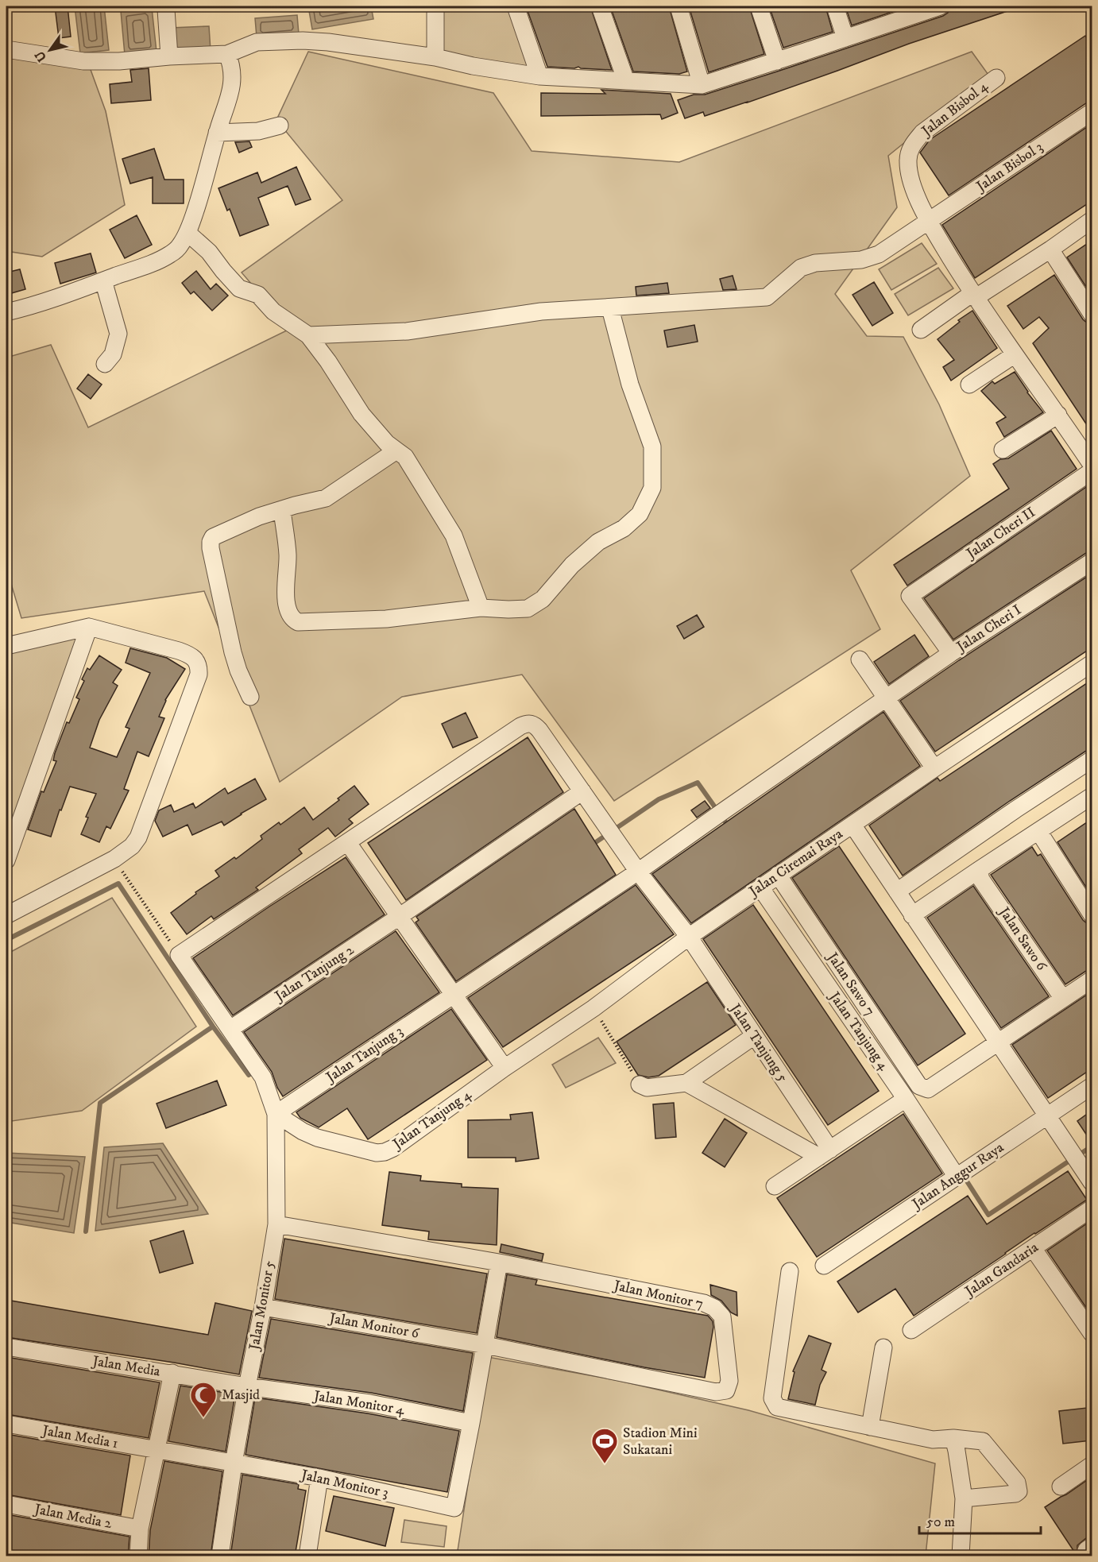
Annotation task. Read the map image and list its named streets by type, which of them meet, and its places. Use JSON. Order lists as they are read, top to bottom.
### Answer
{
  "streets": {
    "street": [
      "Jalan Bisbol 4",
      "Jalan Bisbol 3",
      "Jalan Cheri II",
      "Jalan Cheri I",
      "Jalan Ciremai Raya",
      "Jalan Sawo 6",
      "Jalan Tanjung 2",
      "Jalan Sawo 7",
      "Jalan Tanjung 4",
      "Jalan Tanjung 5",
      "Jalan Tanjung 3",
      "Jalan Anggur Raya",
      "Jalan Gandaria",
      "Jalan Monitor 7",
      "Jalan Monitor 5",
      "Jalan Monitor 6",
      "Jalan Media",
      "Jalan Monitor 4",
      "Jalan Media 1",
      "Jalan Monitor 3",
      "Jalan Media 2"
    ]
  },
  "crossings": [
    ["Jalan Bisbol 4", "Jalan Bisbol 3"],
    ["Jalan Cheri II", "Jalan Cheri I"],
    ["Jalan Cheri I", "Jalan Tanjung 5"],
    ["Jalan Cheri I", "Jalan Tanjung 3"],
    ["Jalan Ciremai Raya", "Jalan Sawo 7"],
    ["Jalan Ciremai Raya", "Jalan Tanjung 4"],
    ["Jalan Ciremai Raya", "Jalan Tanjung 5"],
    ["Jalan Tanjung 2", "Jalan Tanjung 5"],
    ["Jalan Tanjung 2", "Jalan Monitor 5"],
    ["Jalan Sawo 7", "Jalan Tanjung 4"],
    ["Jalan Tanjung 4", "Jalan Tanjung 3"],
    ["Jalan Tanjung 4", "Jalan Anggur Raya"],
    ["Jalan Tanjung 4", "Jalan Monitor 5"],
    ["Jalan Tanjung 5", "Jalan Tanjung 3"],
    ["Jalan Tanjung 3", "Jalan Monitor 5"],
    ["Jalan Monitor 7", "Jalan Monitor 5"],
    ["Jalan Monitor 7", "Jalan Monitor 6"],
    ["Jalan Monitor 5", "Jalan Monitor 6"],
    ["Jalan Monitor 5", "Jalan Media"],
    ["Jalan Monitor 5", "Jalan Monitor 4"],
    ["Jalan Monitor 5", "Jalan Media 1"],
    ["Jalan Monitor 5", "Jalan Monitor 3"],
    ["Jalan Media", "Jalan Monitor 4"],
    ["Jalan Monitor 4", "Jalan Monitor 3"],
    ["Jalan Media 1", "Jalan Monitor 3"]
  ],
  "places": {
    "mosque": ["Masjid"],
    "sports": ["Stadion Mini Sukatani"]
  },
  "scale_bar": "50 m",
  "north": "bottom left"
}
